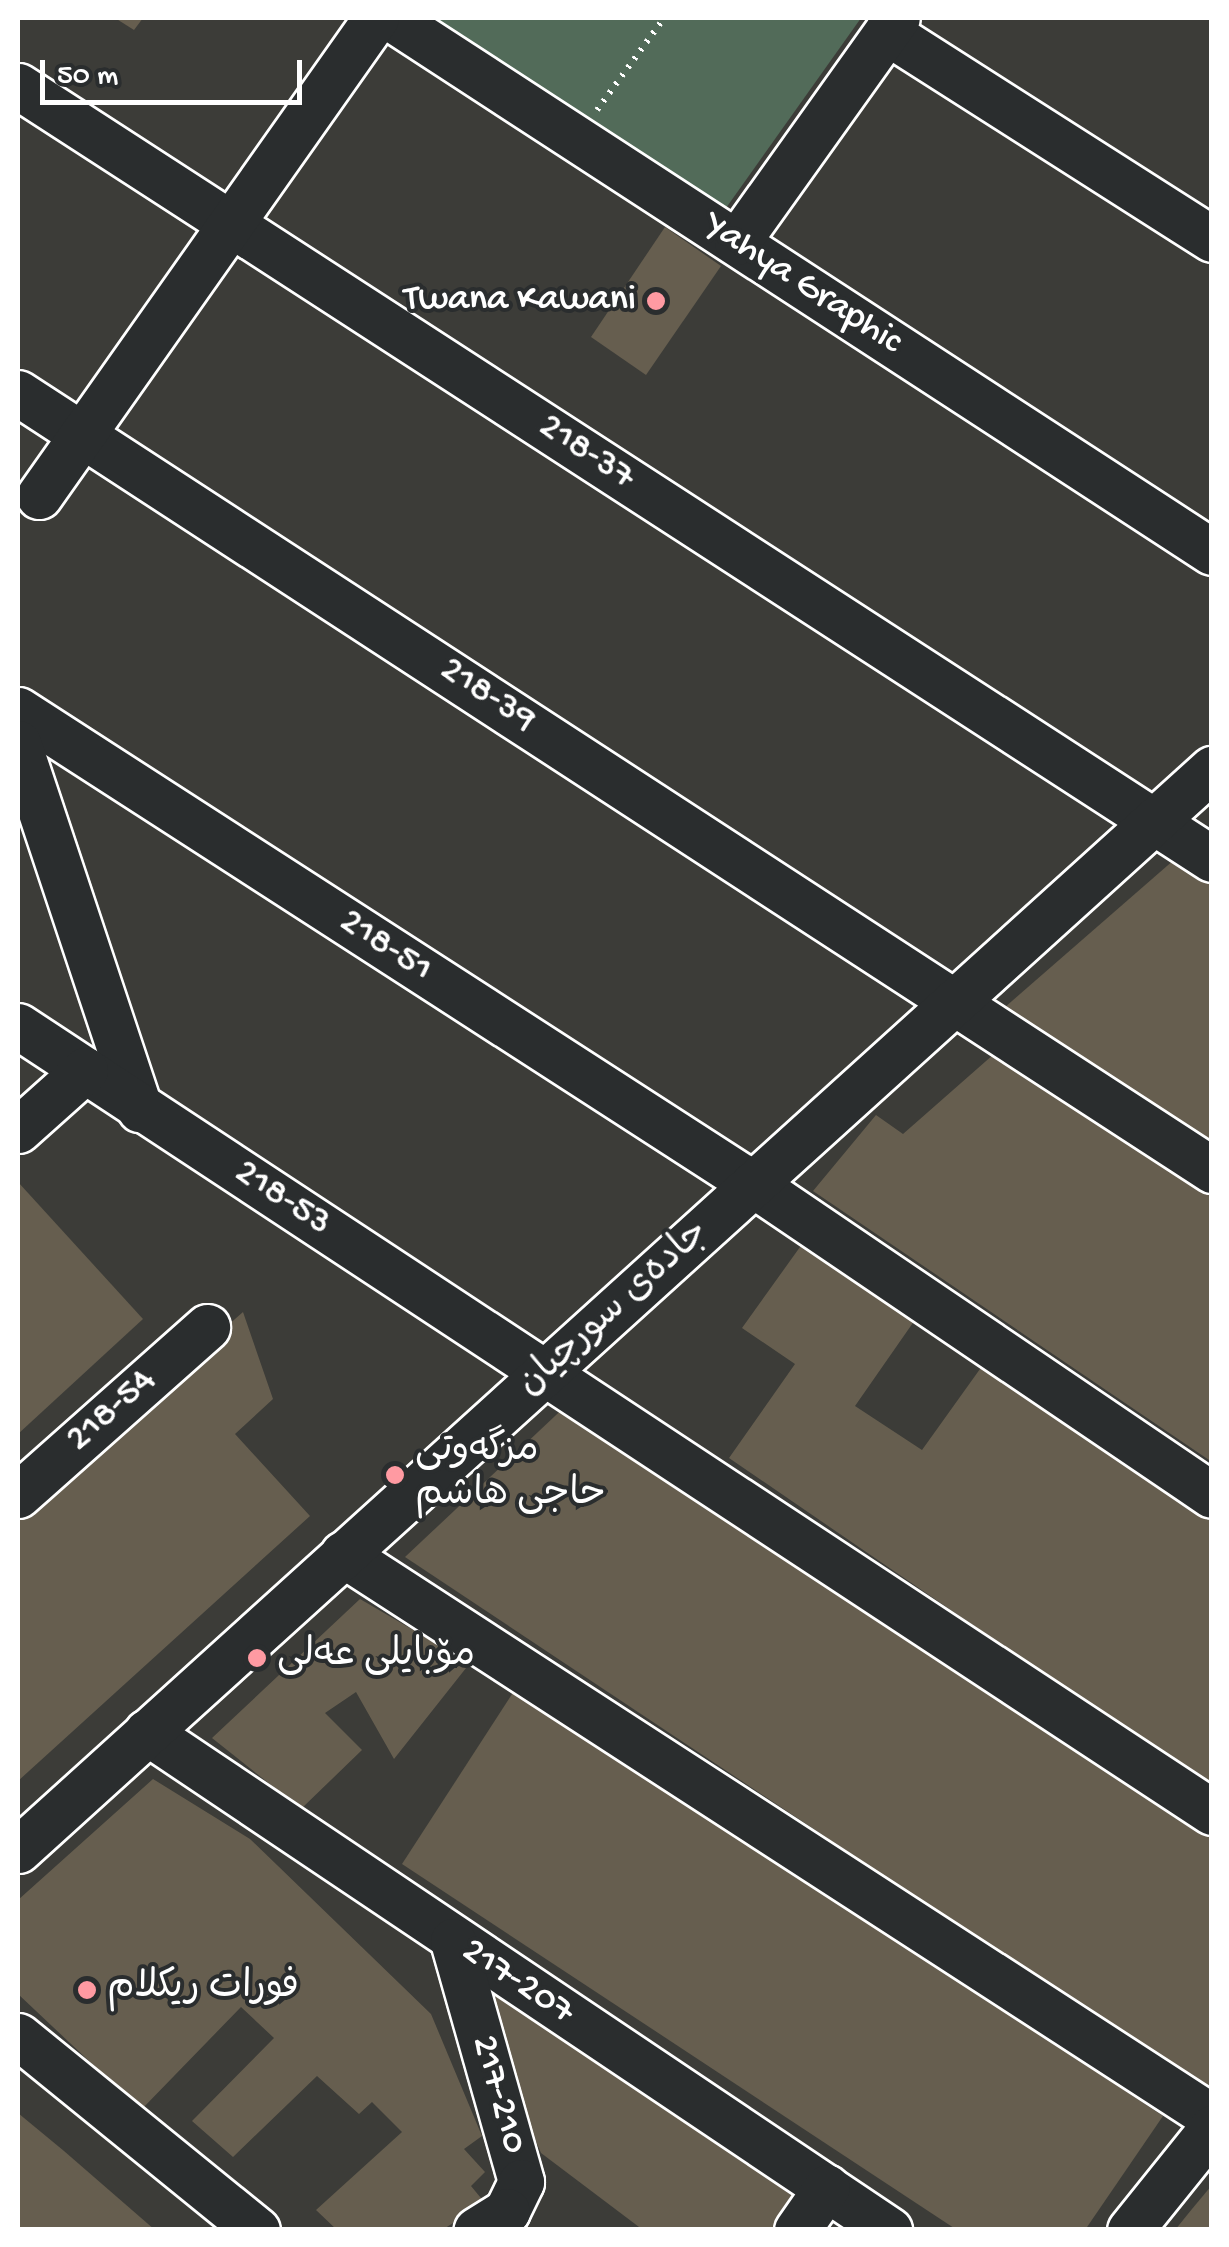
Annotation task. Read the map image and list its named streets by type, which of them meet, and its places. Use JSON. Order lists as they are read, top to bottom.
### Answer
{
  "streets": {
    "street": [
      "Yahya Graphic",
      "218-37",
      "218-39",
      "218-51",
      "218-53",
      "جادەی سورچیان",
      "218-54",
      "217-207",
      "217-210"
    ]
  },
  "crossings": [
    ["218-37", "جادەی سورچیان"],
    ["218-39", "جادەی سورچیان"],
    ["218-51", "جادەی سورچیان"],
    ["218-53", "جادەی سورچیان"],
    ["جادەی سورچیان", "217-207"],
    ["217-207", "217-210"]
  ],
  "places": [
    "Twana Kawani",
    "مزگەوتی حاجی هاشم",
    "مۆبایلی عەلی",
    "فورات ريکلام"
  ],
  "scale_bar": "50 m"
}
